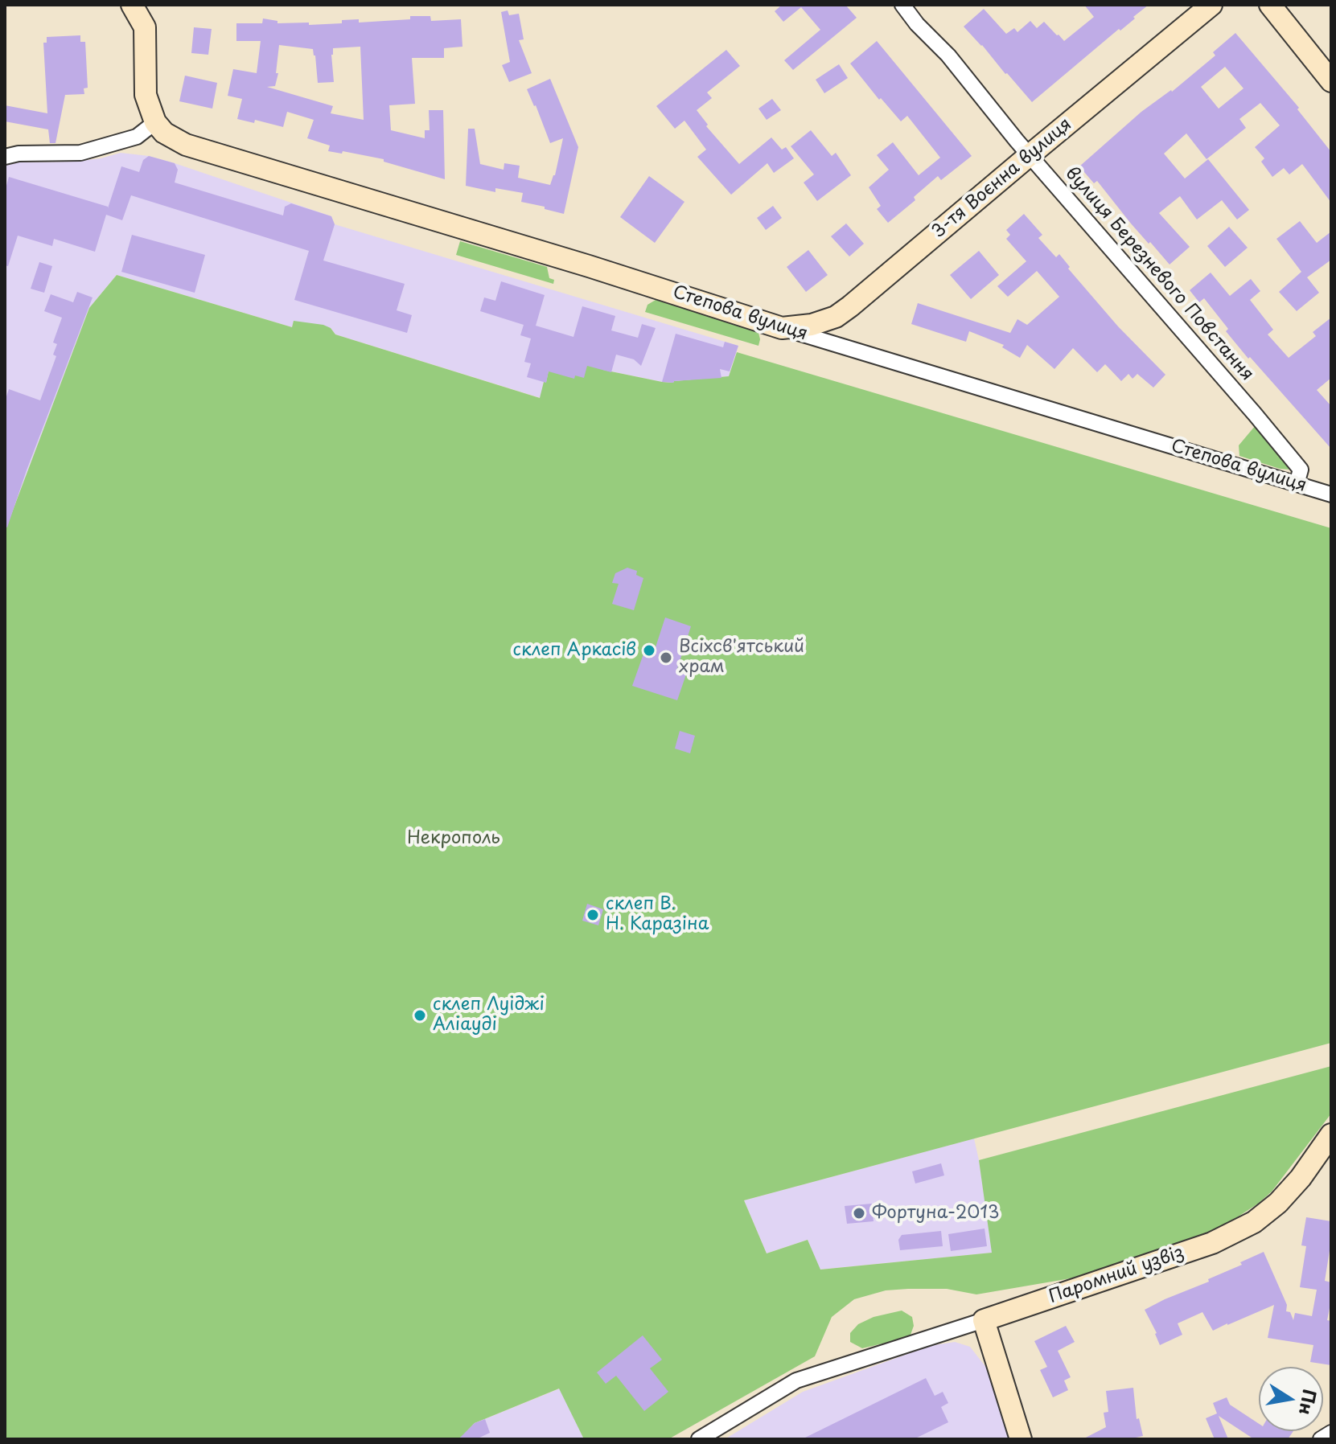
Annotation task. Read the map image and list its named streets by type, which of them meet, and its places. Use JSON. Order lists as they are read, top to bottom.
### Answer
{
  "streets": {
    "street": [
      "3-тя Воєнна вулиця",
      "вулиця Березневого Повстання",
      "Степова вулиця",
      "Паромний узвіз"
    ]
  },
  "crossings": [
    ["3-тя Воєнна вулиця", "вулиця Березневого Повстання"],
    ["3-тя Воєнна вулиця", "Степова вулиця"],
    ["вулиця Березневого Повстання", "Степова вулиця"]
  ],
  "parks": ["Некрополь"],
  "places": [
    "склеп Аркасів",
    "Всіхсв'ятський храм",
    "склеп В. Н. Каразіна",
    "склеп Луіджі Аліауді",
    "Фортуна-2013"
  ],
  "north": "right"
}
